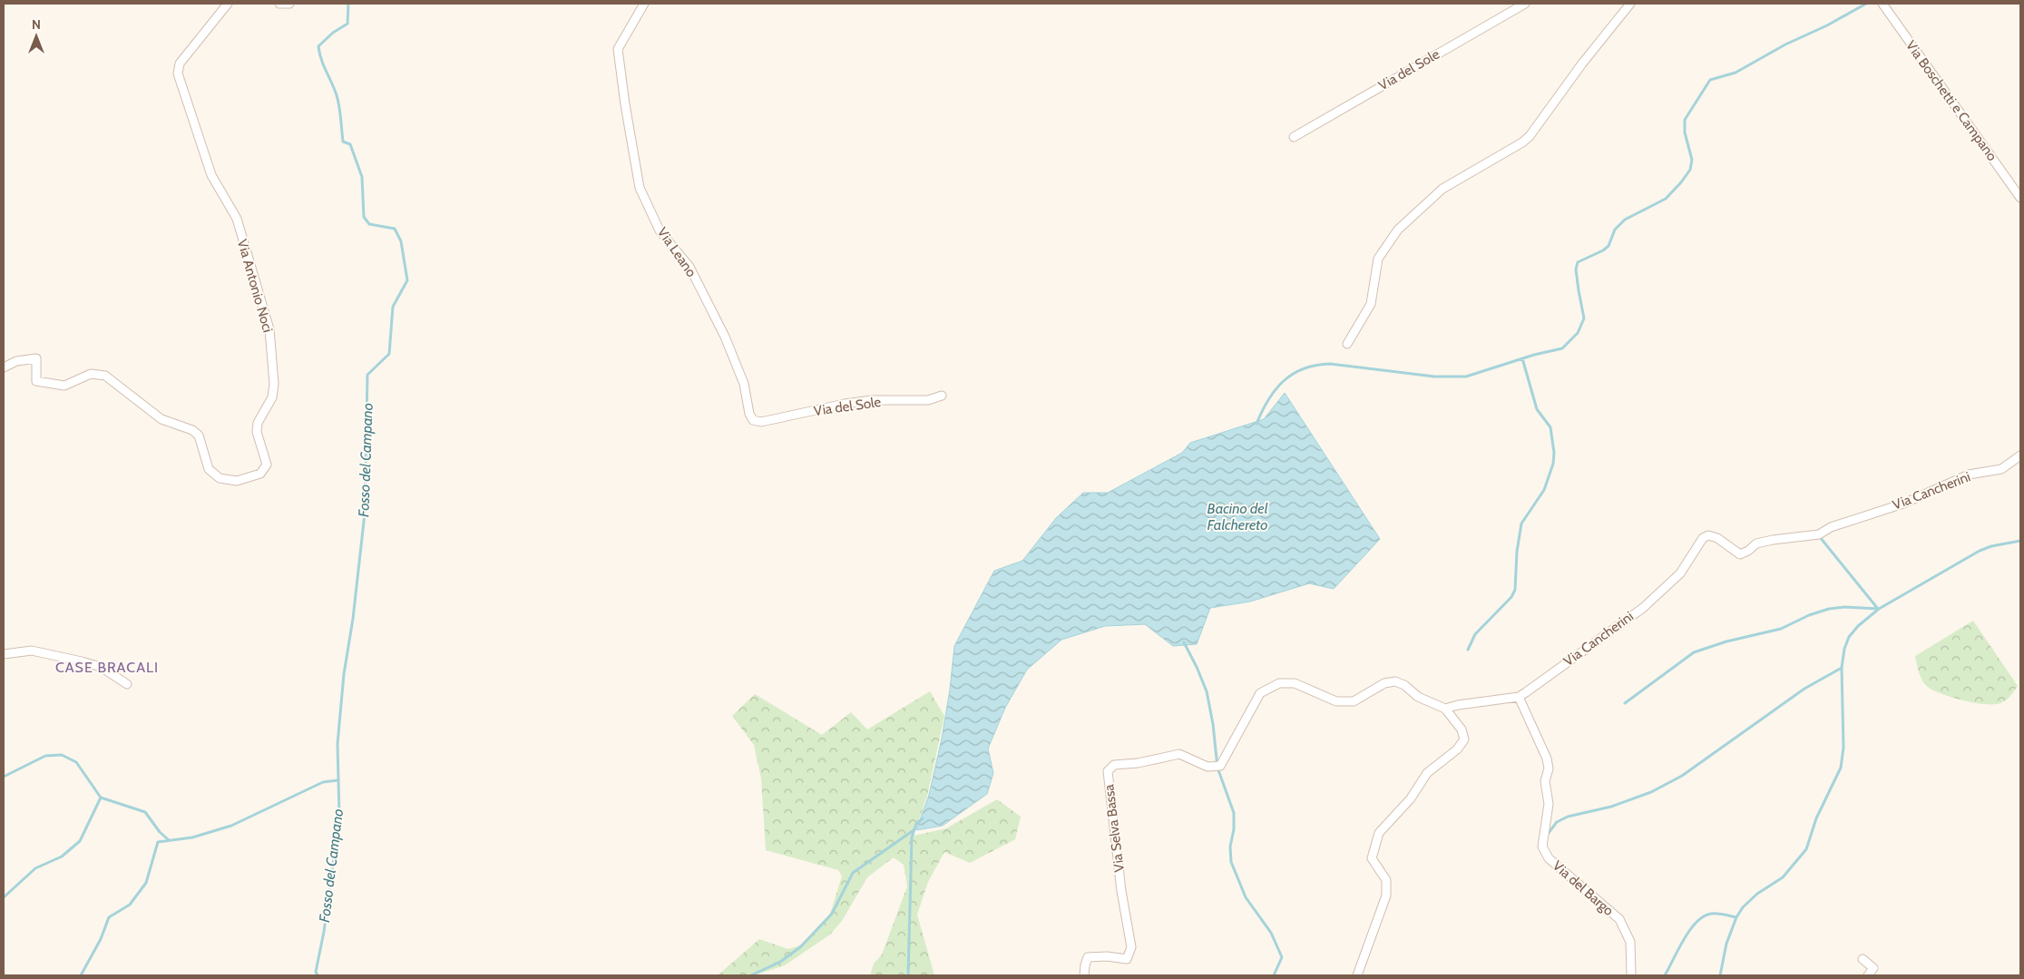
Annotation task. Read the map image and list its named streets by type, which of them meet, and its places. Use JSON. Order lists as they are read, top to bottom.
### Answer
{
  "streets": {
    "street": [
      "Via del Sole",
      "Via Boschetti e Campano",
      "Via Leano",
      "Via Antonio Noci",
      "Via Cancherini",
      "Via Selva Bassa",
      "Via del Bargo"
    ]
  },
  "crossings": [
    ["Via del Sole", "Via Leano"],
    ["Via Cancherini", "Via Selva Bassa"],
    ["Via Cancherini", "Via del Bargo"]
  ],
  "districts": ["CASE BRACALI"],
  "water": ["Fosso del Campano", "Bacino del Falchereto"],
  "north": "top"
}
